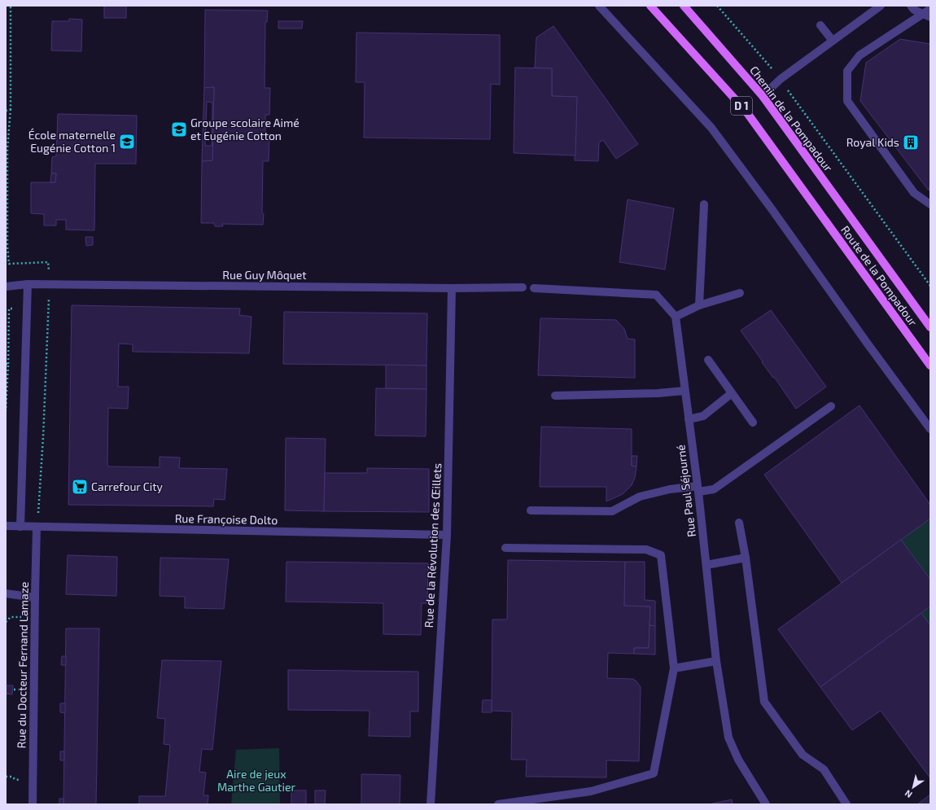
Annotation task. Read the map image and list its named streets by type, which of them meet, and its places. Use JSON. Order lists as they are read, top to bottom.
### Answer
{
  "streets": {
    "main road": ["D 1", "Chemin de la Pompadour", "Route de la Pompadour"],
    "street": [
      "Rue Guy Môquet",
      "Rue Paul Séjourné",
      "Rue Françoise Dolto",
      "Rue de la Révolution des Œillets",
      "Rue du Docteur Fernand Lamaze"
    ]
  },
  "crossings": [
    ["Chemin de la Pompadour", "Route de la Pompadour"],
    ["Rue Guy Môquet", "Rue de la Révolution des Œillets"],
    ["Rue Françoise Dolto", "Rue de la Révolution des Œillets"],
    ["Rue Françoise Dolto", "Rue du Docteur Fernand Lamaze"]
  ],
  "parks": ["Aire de jeux Marthe Gautier"],
  "places": {
    "school or university": ["Groupe scolaire Aimé et Eugénie Cotton", "École maternelle Eugénie Cotton 1"],
    "building": ["Royal Kids"],
    "supermarket": ["Carrefour City"]
  },
  "north": "bottom left"
}
